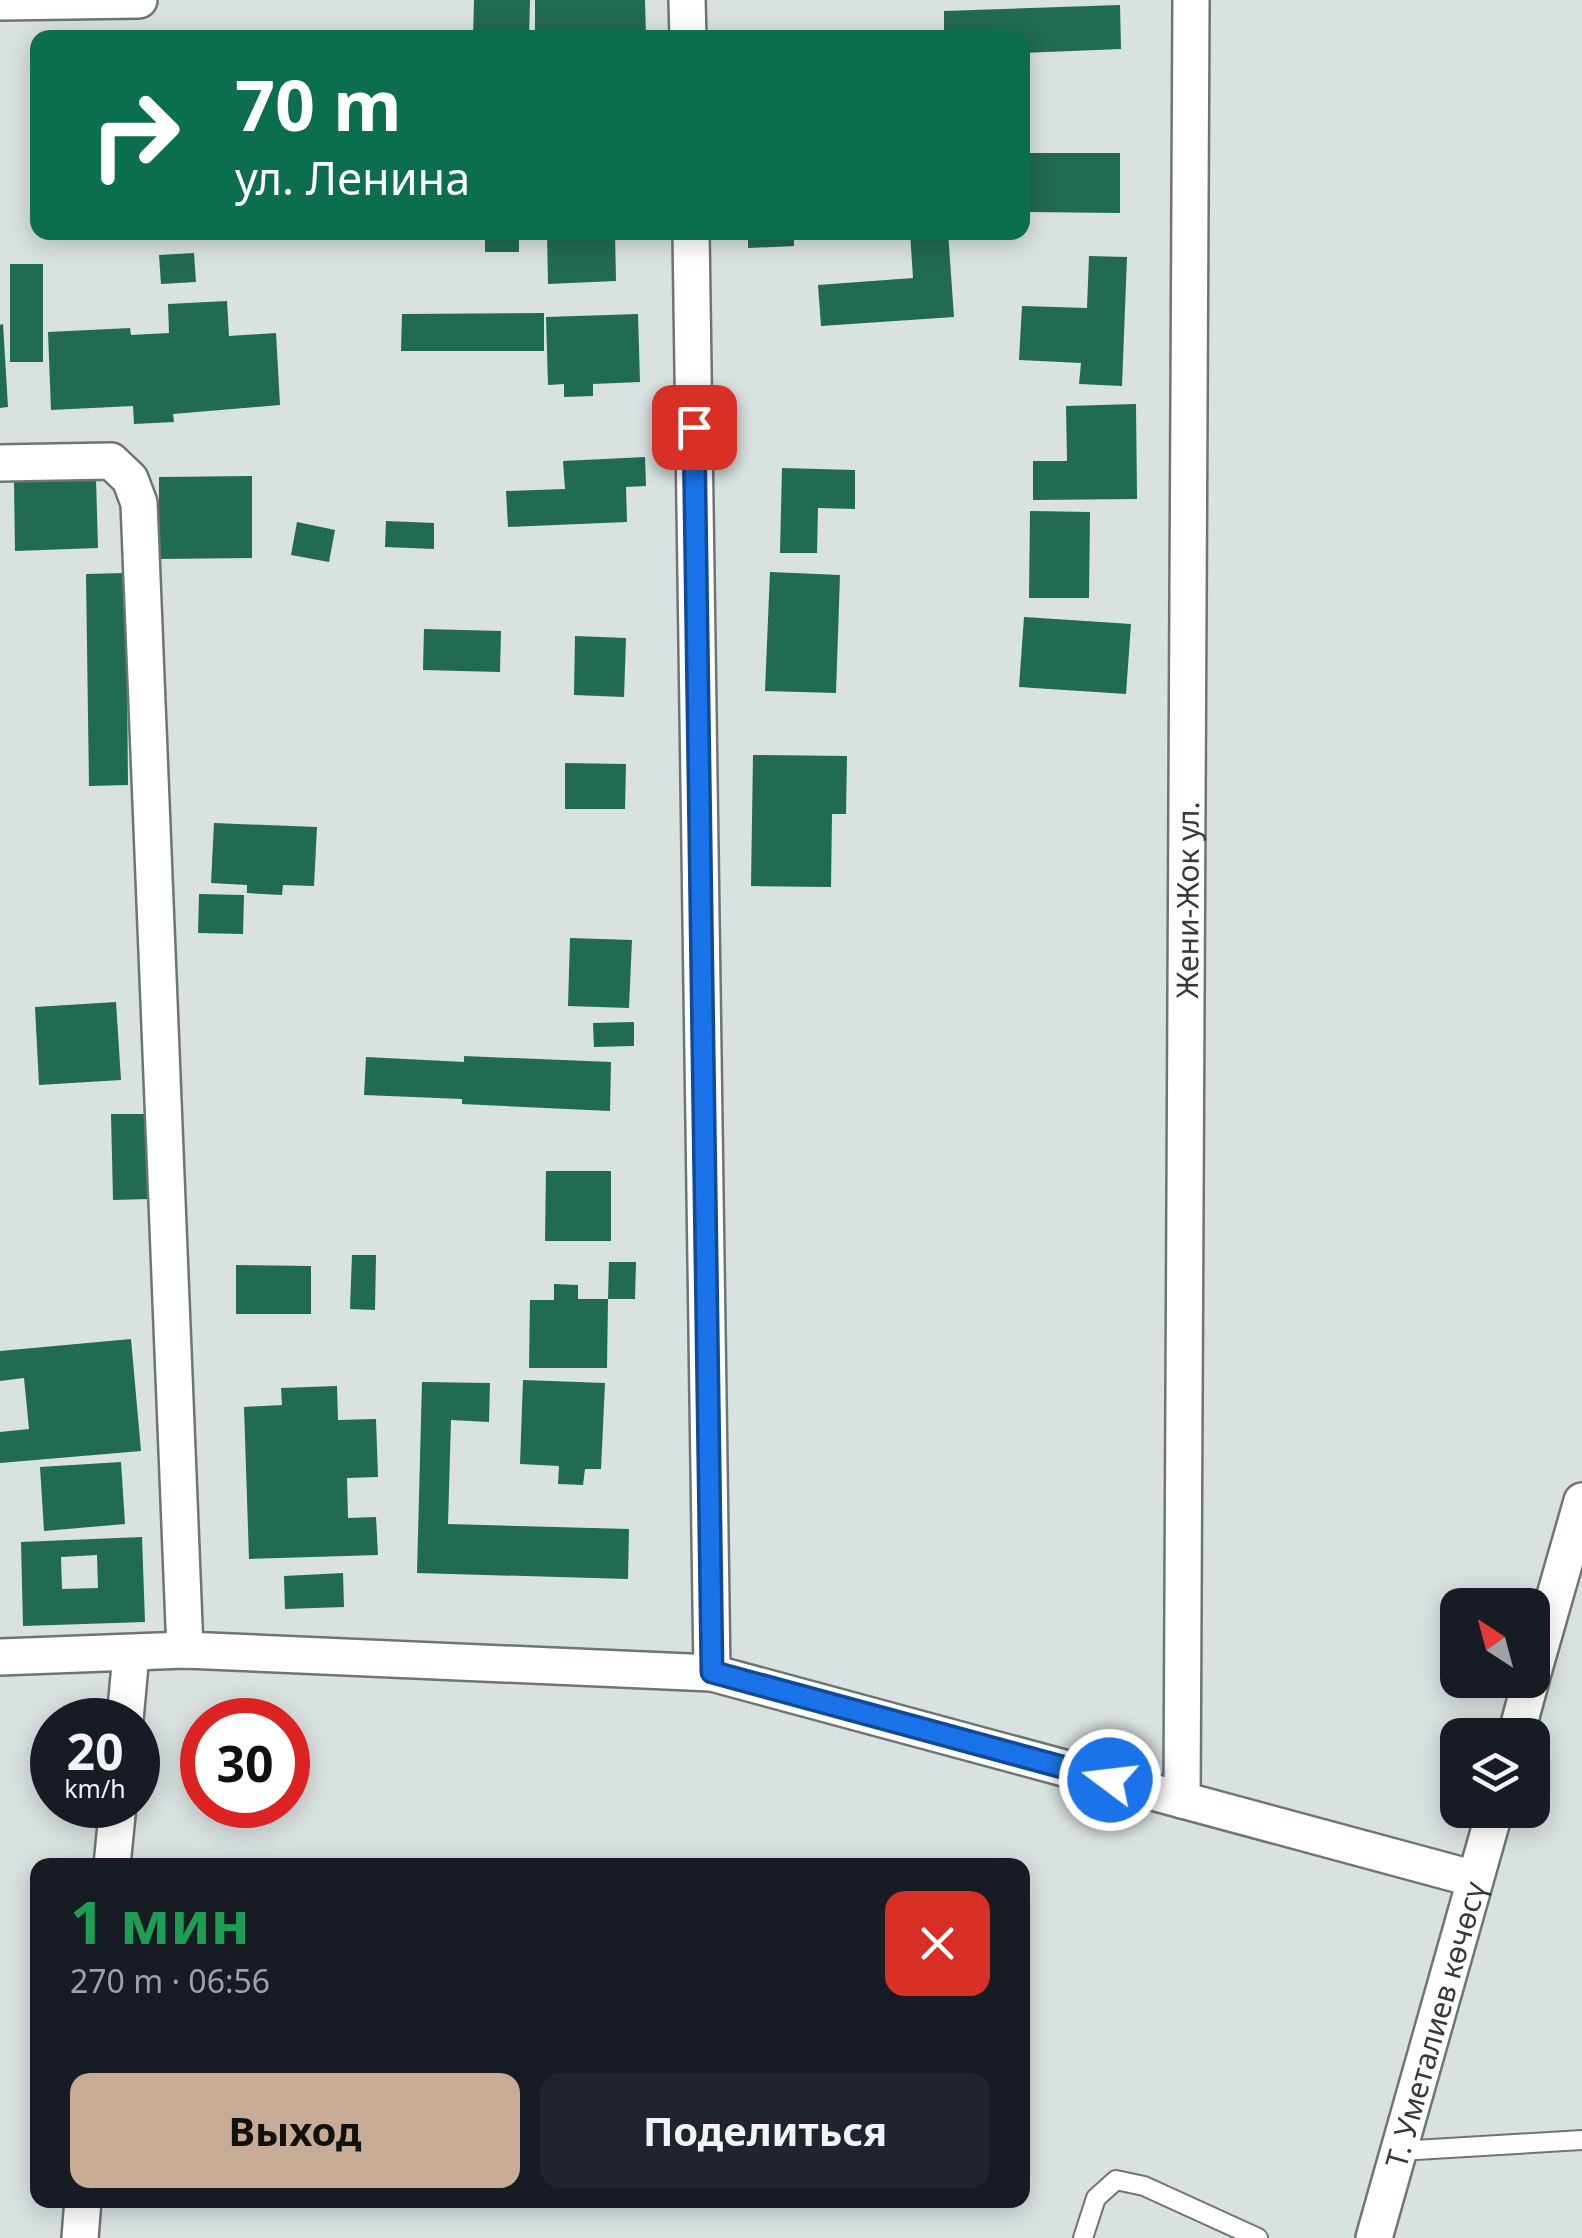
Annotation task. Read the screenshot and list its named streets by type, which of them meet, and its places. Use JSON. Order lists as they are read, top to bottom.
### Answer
{
  "streets": {
    "street": ["Жени-Жок ул.", "Т. Уметалиев көчөсү"]
  },
  "north": "top left",
  "page": {
    "turn": ["70 m", "ул. Ленина"],
    "speed": "20 km/h",
    "limit": "30",
    "heading": ["1 мин", "270 m · 06:56"],
    "buttons": ["Выход", "Поделиться"]
  }
}
